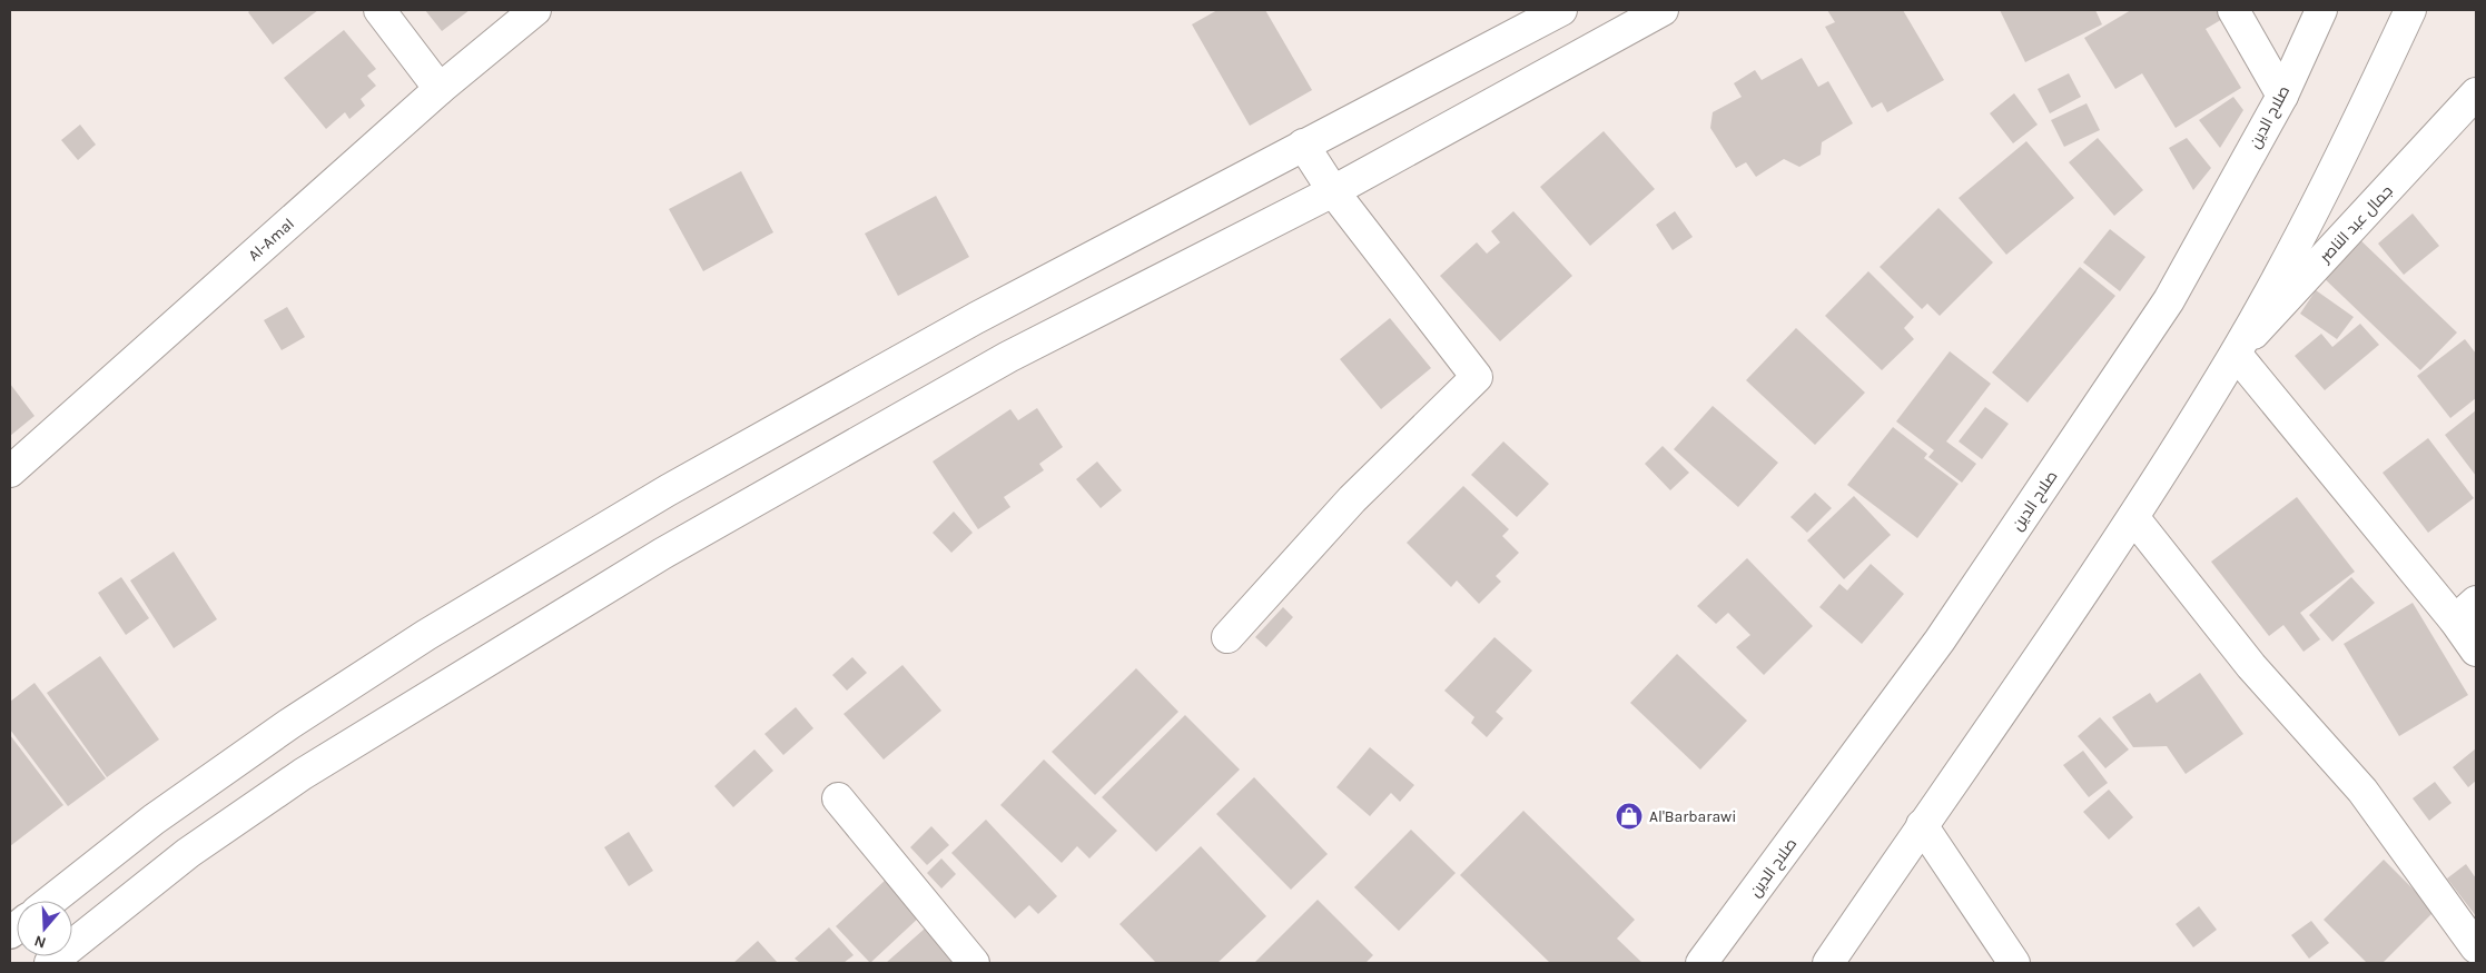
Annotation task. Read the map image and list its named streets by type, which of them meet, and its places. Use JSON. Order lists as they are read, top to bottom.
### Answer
{
  "streets": {
    "main road": ["صلاح الدين", "جمال عبد الناصر", "Al-Amal"]
  },
  "places": {
    "shop": ["Al'Barbarawi"]
  },
  "north": "bottom"
}
